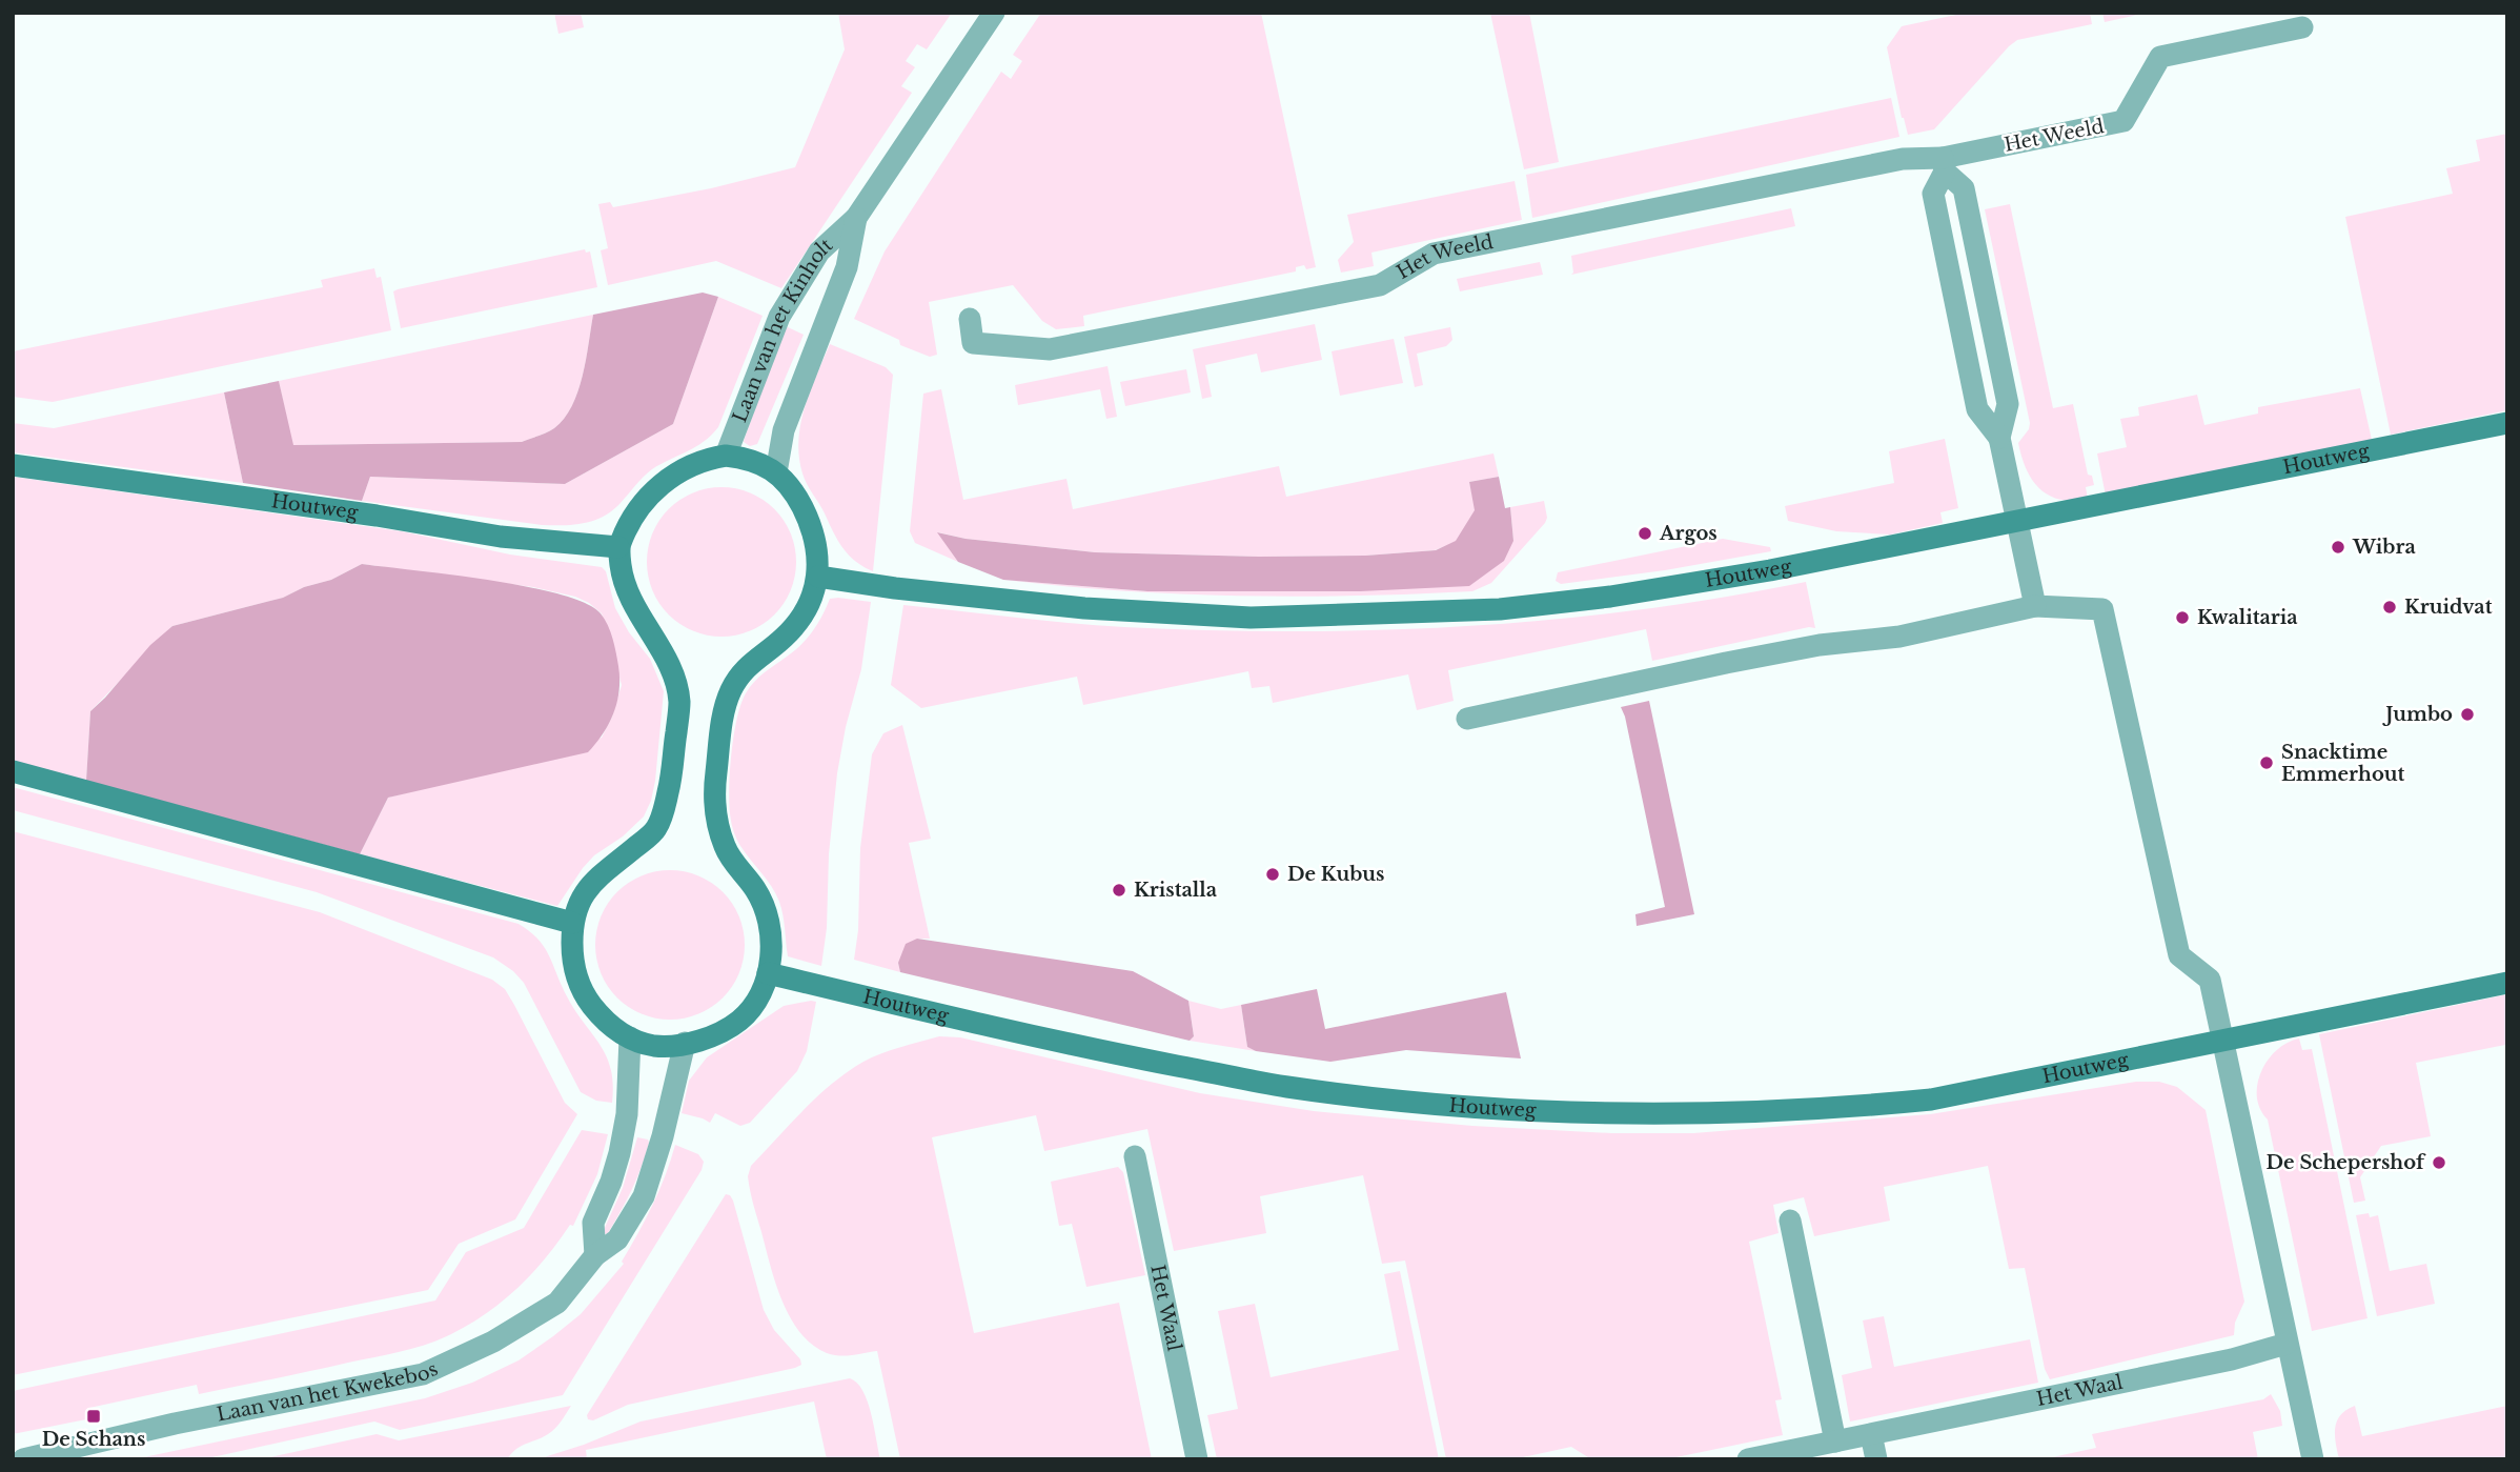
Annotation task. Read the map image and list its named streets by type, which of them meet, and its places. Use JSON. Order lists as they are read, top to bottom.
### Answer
{
  "streets": {
    "street": [
      "Het Weeld",
      "Laan van het Kinholt",
      "Houtweg",
      "Het Waal",
      "Laan van het Kwekebos"
    ]
  },
  "places": {
    "other": [
      "Argos",
      "Wibra",
      "Kruidvat",
      "Kwalitaria",
      "Jumbo",
      "Snacktime Emmerhout",
      "De Kubus",
      "Kristalla",
      "De Schepershof"
    ],
    "transit": ["De Schans"]
  }
}
